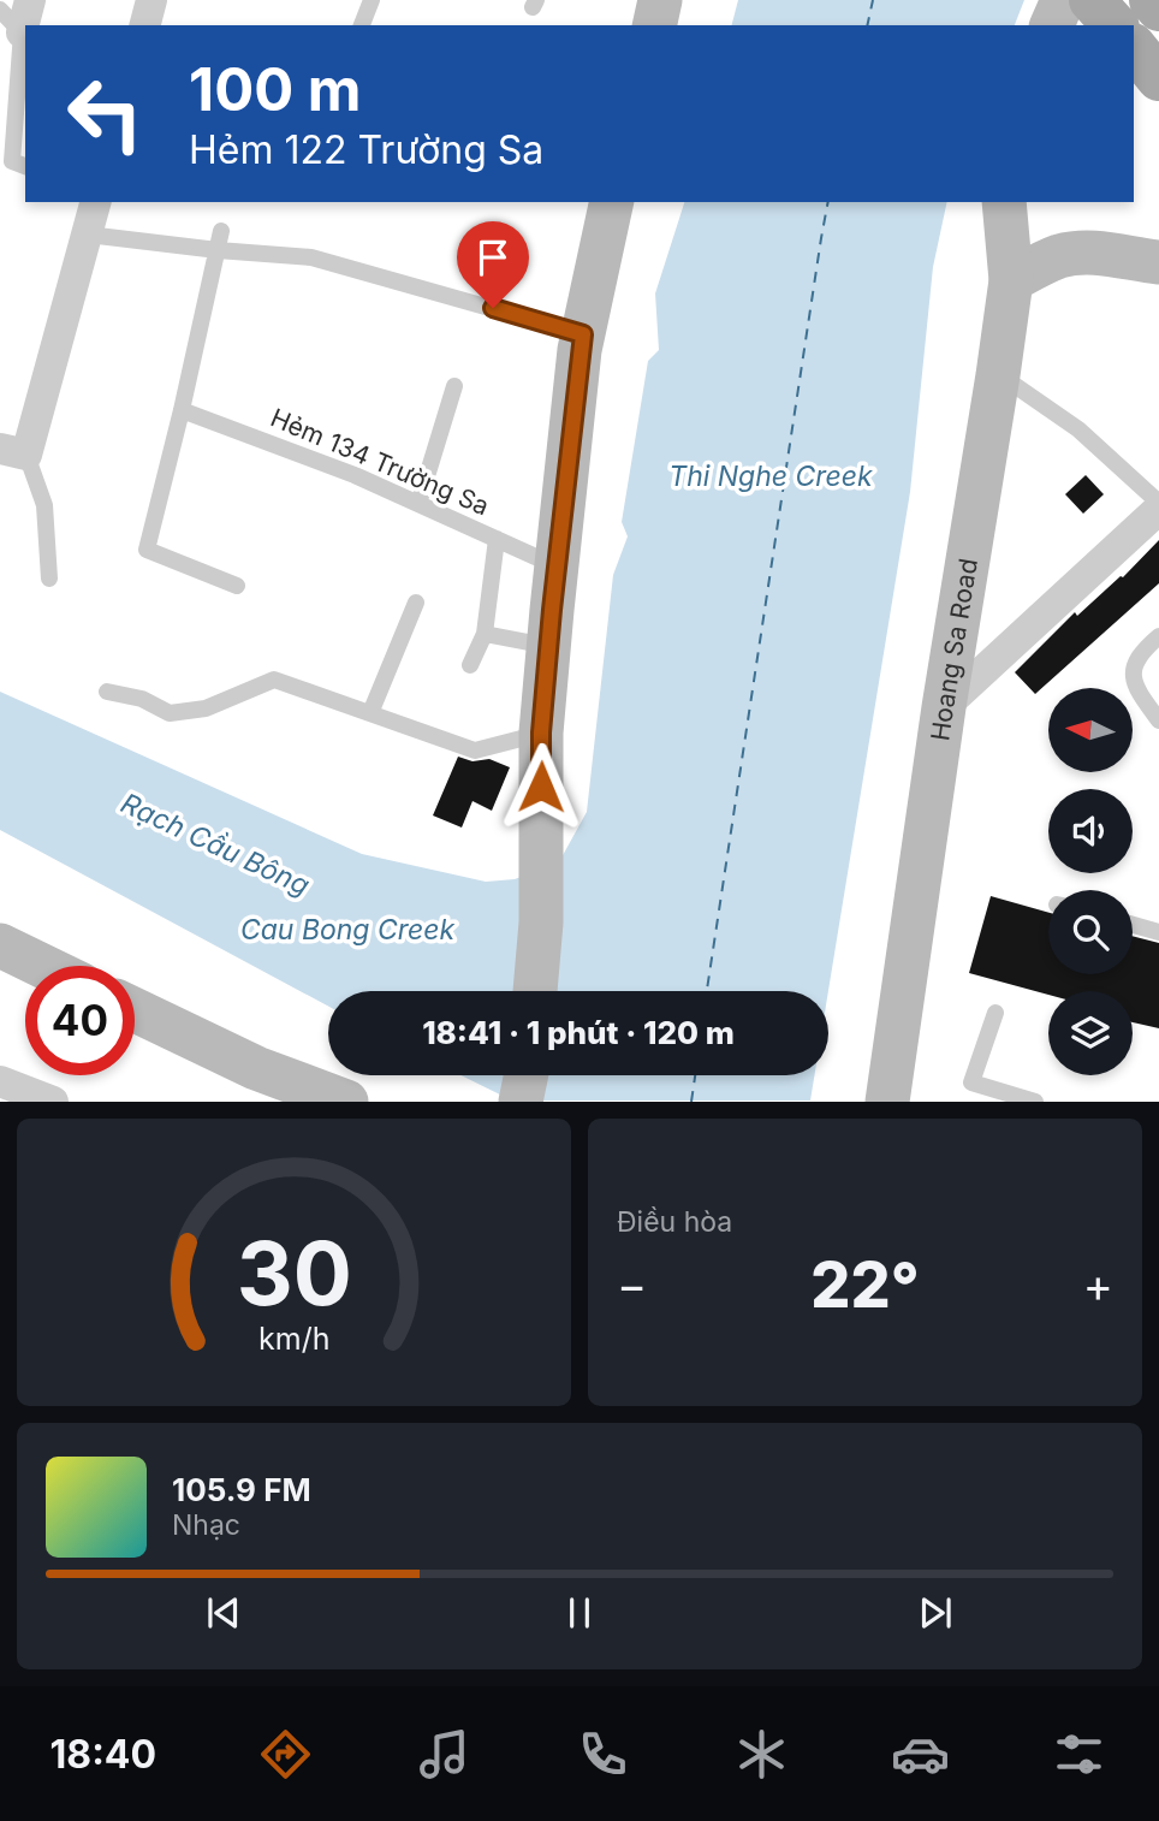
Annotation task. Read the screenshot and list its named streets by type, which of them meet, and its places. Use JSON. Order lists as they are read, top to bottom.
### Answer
{
  "streets": {
    "street": ["Hoang Sa Road"],
    "lane": ["Hẻm 134 Trường Sa"]
  },
  "water": ["Thi Nghe Creek", "Rạch Cầu Bông", "Cau Bong Creek"],
  "north": "left",
  "page": {
    "turn": ["100 m", "Hẻm 122 Trường Sa"],
    "limit": "40",
    "trip": "18:41 · 1 phút · 120 m",
    "tile": "Điều hòa",
    "heat": ["−", "22°", "+"],
    "song": ["105.9 FM", "Nhạc"],
    "tabs": "18:40",
    "gauge": ["30", "km/h"]
  }
}
